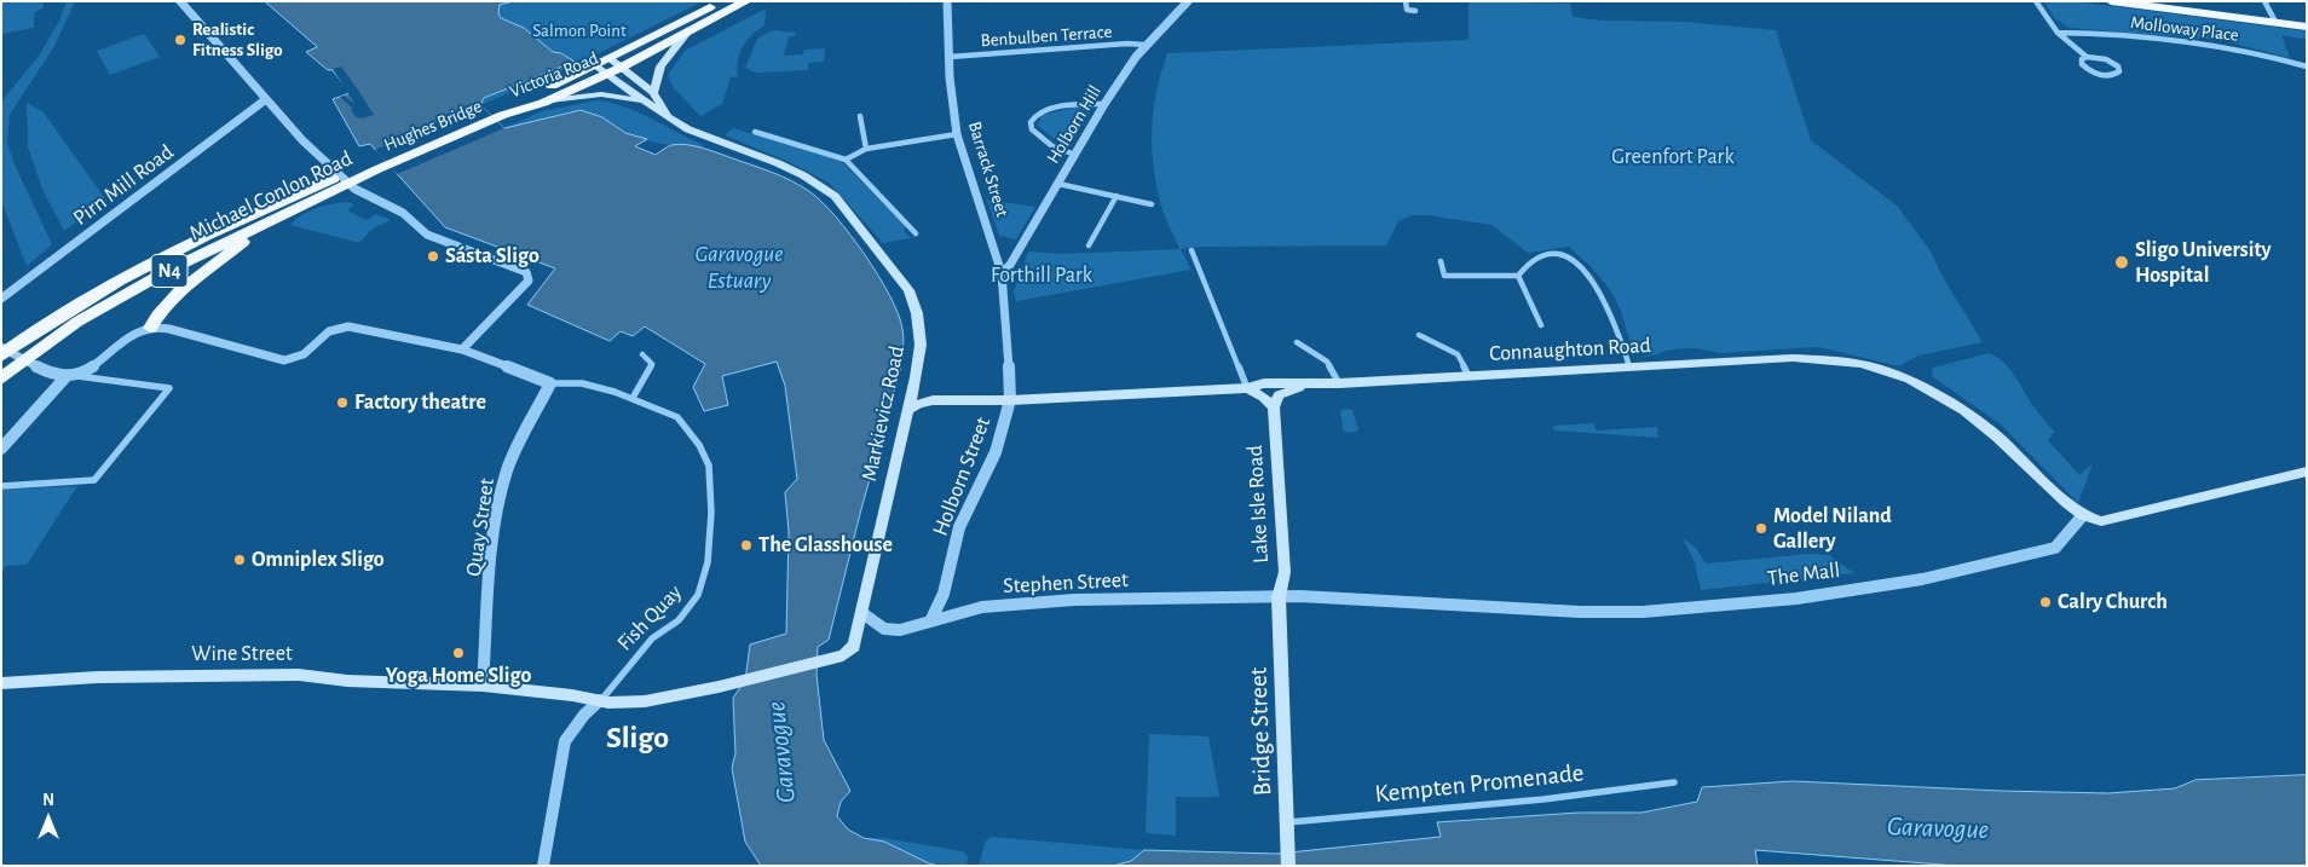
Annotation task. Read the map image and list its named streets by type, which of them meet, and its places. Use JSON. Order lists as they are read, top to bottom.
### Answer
{
  "streets": {
    "highway": [
      "Victoria Road",
      "Hughes Bridge",
      "Michael Conlon Road",
      "N4"
    ],
    "main road": [
      "Connaughton Road",
      "Markievicz Road",
      "Lake Isle Road",
      "Wine Street",
      "Bridge Street"
    ],
    "street": [
      "Molloway Place",
      "Benbulben Terrace",
      "Holborn Hill",
      "Barrack Street",
      "Pirn Mill Road",
      "Holborn Street",
      "Quay Street",
      "The Mall",
      "Stephen Street",
      "Fish Quay",
      "Kempten Promenade"
    ]
  },
  "crossings": [
    ["Benbulben Terrace", "Holborn Hill"],
    ["Benbulben Terrace", "Barrack Street"],
    ["Victoria Road", "Hughes Bridge"],
    ["Victoria Road", "Markievicz Road"],
    ["Holborn Hill", "Barrack Street"],
    ["Holborn Hill", "Holborn Street"],
    ["Hughes Bridge", "Michael Conlon Road"],
    ["Barrack Street", "Holborn Street"],
    ["Michael Conlon Road", "N4"],
    ["Connaughton Road", "Holborn Street"],
    ["Connaughton Road", "The Mall"],
    ["Markievicz Road", "Stephen Street"],
    ["Markievicz Road", "Wine Street"],
    ["Holborn Street", "Stephen Street"],
    ["Lake Isle Road", "The Mall"],
    ["Lake Isle Road", "Stephen Street"],
    ["Lake Isle Road", "Bridge Street"],
    ["Quay Street", "Fish Quay"],
    ["Quay Street", "Wine Street"],
    ["The Mall", "Stephen Street"],
    ["The Mall", "Bridge Street"],
    ["Stephen Street", "Bridge Street"],
    ["Fish Quay", "Wine Street"],
    ["Bridge Street", "Kempten Promenade"]
  ],
  "districts": ["Sligo"],
  "water": ["Garavogue Estuary", "Garavogue"],
  "parks": ["Salmon Point", "Greenfort Park", "Forthill Park"],
  "places": [
    "Realistic Fitness Sligo",
    "Sásta Sligo",
    "Sligo University Hospital",
    "Factory theatre",
    "Model Niland Gallery",
    "The Glasshouse",
    "Omniplex Sligo",
    "Calry Church",
    "Yoga Home Sligo"
  ],
  "north": "top"
}
